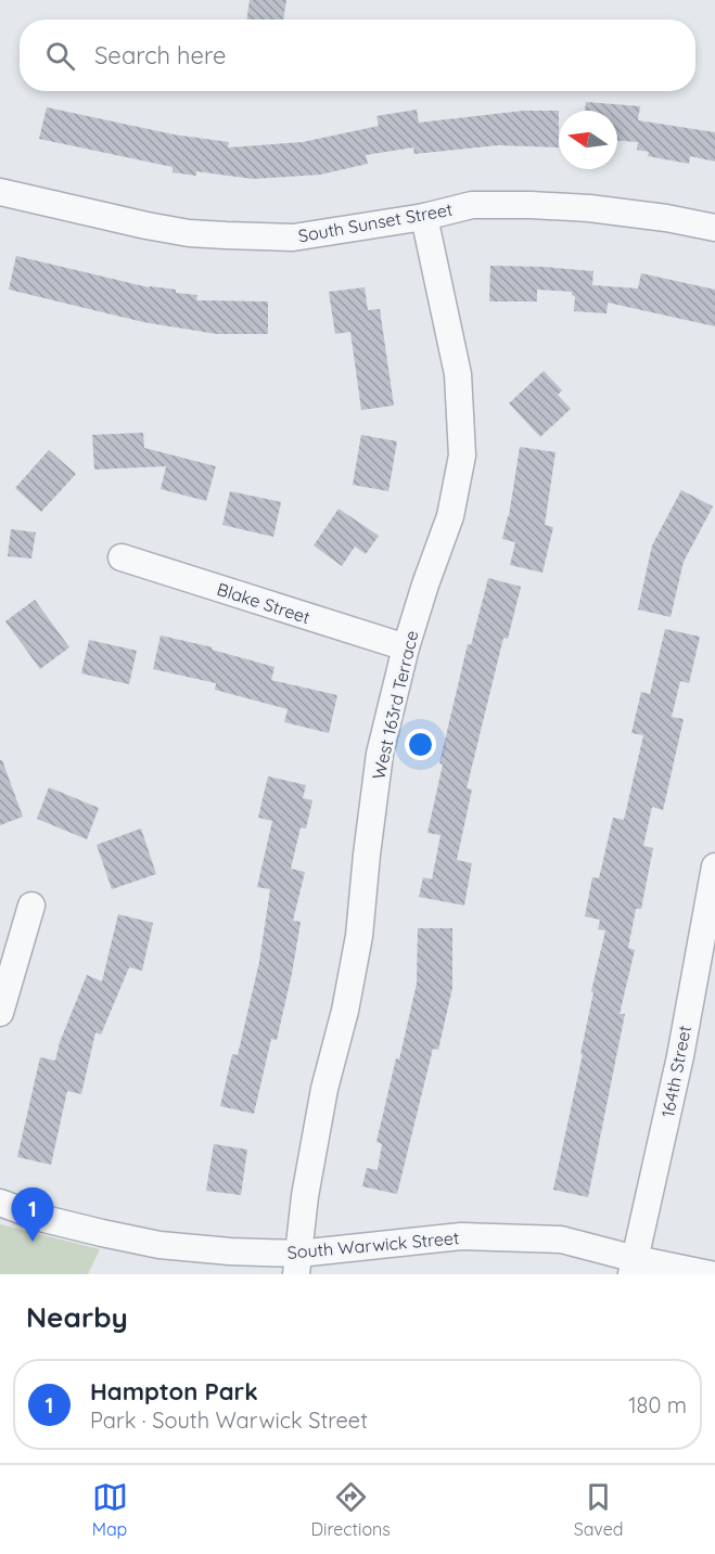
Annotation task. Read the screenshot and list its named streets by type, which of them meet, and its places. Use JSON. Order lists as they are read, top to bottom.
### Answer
{
  "streets": {
    "street": [
      "South Sunset Street",
      "Blake Street",
      "West 163rd Terrace",
      "164th Street",
      "South Warwick Street"
    ]
  },
  "crossings": [
    ["South Sunset Street", "West 163rd Terrace"],
    ["Blake Street", "West 163rd Terrace"],
    ["West 163rd Terrace", "South Warwick Street"],
    ["164th Street", "South Warwick Street"]
  ],
  "north": "left",
  "page": {
    "search": "Search here",
    "pins": "1",
    "heading": "Nearby",
    "list": [
      {
        "mark": "1",
        "name": "Hampton Park",
        "note": "Park · South Warwick Street",
        "value": "180 m"
      }
    ],
    "nav": ["Map", "Directions", "Saved"]
  }
}
